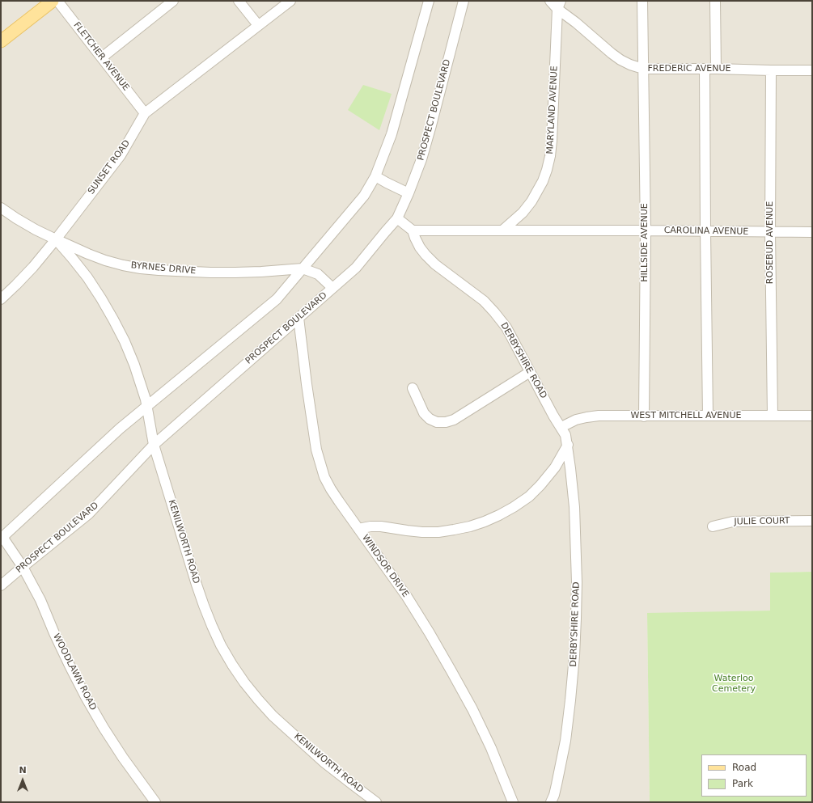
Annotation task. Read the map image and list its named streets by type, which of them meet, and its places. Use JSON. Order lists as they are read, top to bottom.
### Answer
{
  "streets": {
    "street": [
      "FLETCHER AVENUE",
      "FREDERIC AVENUE",
      "PROSPECT BOULEVARD",
      "MARYLAND AVENUE",
      "SUNSET ROAD",
      "CAROLINA AVENUE",
      "HILLSIDE AVENUE",
      "ROSEBUD AVENUE",
      "BYRNES DRIVE",
      "DERBYSHIRE ROAD",
      "WEST MITCHELL AVENUE",
      "JULIE COURT",
      "KENILWORTH ROAD",
      "WINDSOR DRIVE",
      "WOODLAWN ROAD"
    ]
  },
  "crossings": [
    ["FLETCHER AVENUE", "SUNSET ROAD"],
    ["FREDERIC AVENUE", "MARYLAND AVENUE"],
    ["FREDERIC AVENUE", "HILLSIDE AVENUE"],
    ["FREDERIC AVENUE", "ROSEBUD AVENUE"],
    ["PROSPECT BOULEVARD", "BYRNES DRIVE"],
    ["PROSPECT BOULEVARD", "DERBYSHIRE ROAD"],
    ["PROSPECT BOULEVARD", "KENILWORTH ROAD"],
    ["PROSPECT BOULEVARD", "WINDSOR DRIVE"],
    ["PROSPECT BOULEVARD", "WOODLAWN ROAD"],
    ["MARYLAND AVENUE", "CAROLINA AVENUE"],
    ["SUNSET ROAD", "BYRNES DRIVE"],
    ["SUNSET ROAD", "KENILWORTH ROAD"],
    ["CAROLINA AVENUE", "HILLSIDE AVENUE"],
    ["CAROLINA AVENUE", "ROSEBUD AVENUE"],
    ["HILLSIDE AVENUE", "WEST MITCHELL AVENUE"],
    ["ROSEBUD AVENUE", "WEST MITCHELL AVENUE"],
    ["BYRNES DRIVE", "KENILWORTH ROAD"],
    ["DERBYSHIRE ROAD", "WEST MITCHELL AVENUE"]
  ],
  "parks": ["Waterloo Cemetery"],
  "legend": ["Road", "Park"],
  "north": "top"
}
